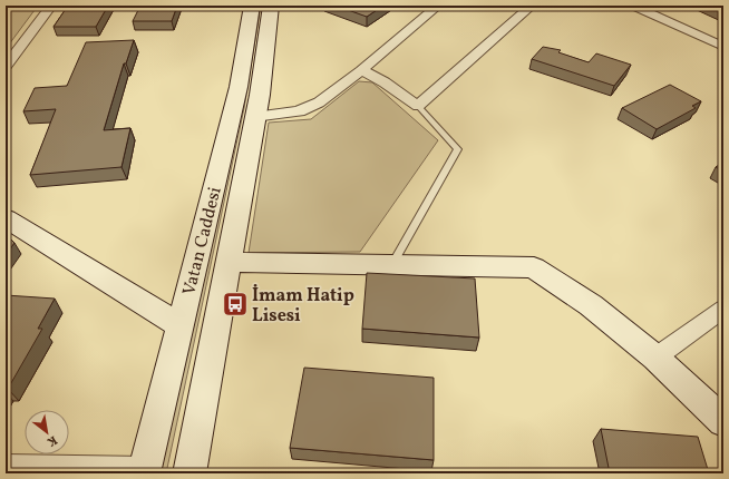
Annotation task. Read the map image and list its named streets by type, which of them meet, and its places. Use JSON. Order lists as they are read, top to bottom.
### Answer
{
  "streets": {
    "main road": ["Vatan Caddesi"]
  },
  "places": {
    "bus stop": ["İmam Hatip Lisesi"]
  },
  "north": "bottom right"
}
